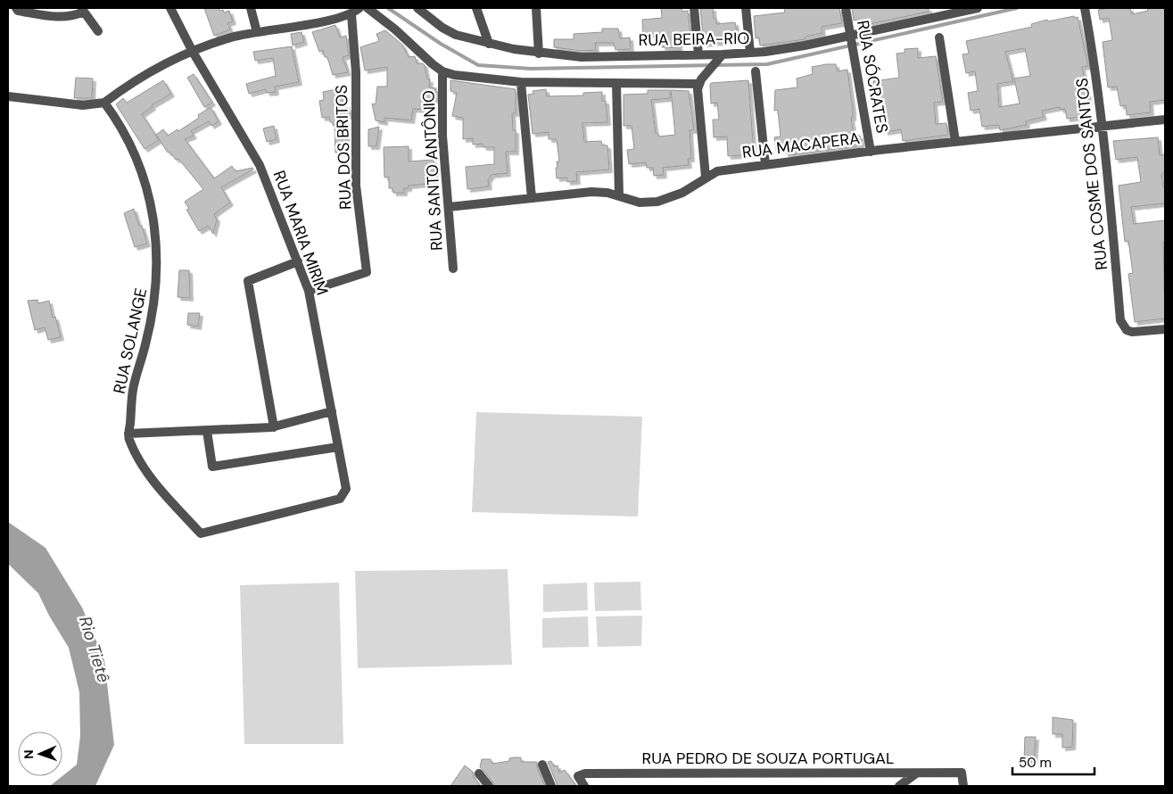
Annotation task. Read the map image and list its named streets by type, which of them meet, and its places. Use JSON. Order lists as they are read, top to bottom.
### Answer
{
  "streets": {
    "street": [
      "RUA BEIRA-RIO",
      "RUA SÓCRATES",
      "RUA MACAPERA",
      "RUA DOS BRITOS",
      "RUA SANTO ANTÔNIO",
      "RUA COSME DOS SANTOS",
      "RUA MARIA MIRIM",
      "RUA SOLANGE",
      "RUA PEDRO DE SOUZA PORTUGAL"
    ]
  },
  "crossings": [
    ["RUA BEIRA-RIO", "RUA SÓCRATES"],
    ["RUA SÓCRATES", "RUA MACAPERA"],
    ["RUA MACAPERA", "RUA SANTO ANTÔNIO"],
    ["RUA MACAPERA", "RUA COSME DOS SANTOS"],
    ["RUA DOS BRITOS", "RUA MARIA MIRIM"],
    ["RUA MARIA MIRIM", "RUA SOLANGE"]
  ],
  "water": ["Rio Tietê"],
  "scale_bar": "50 m",
  "north": "left"
}
